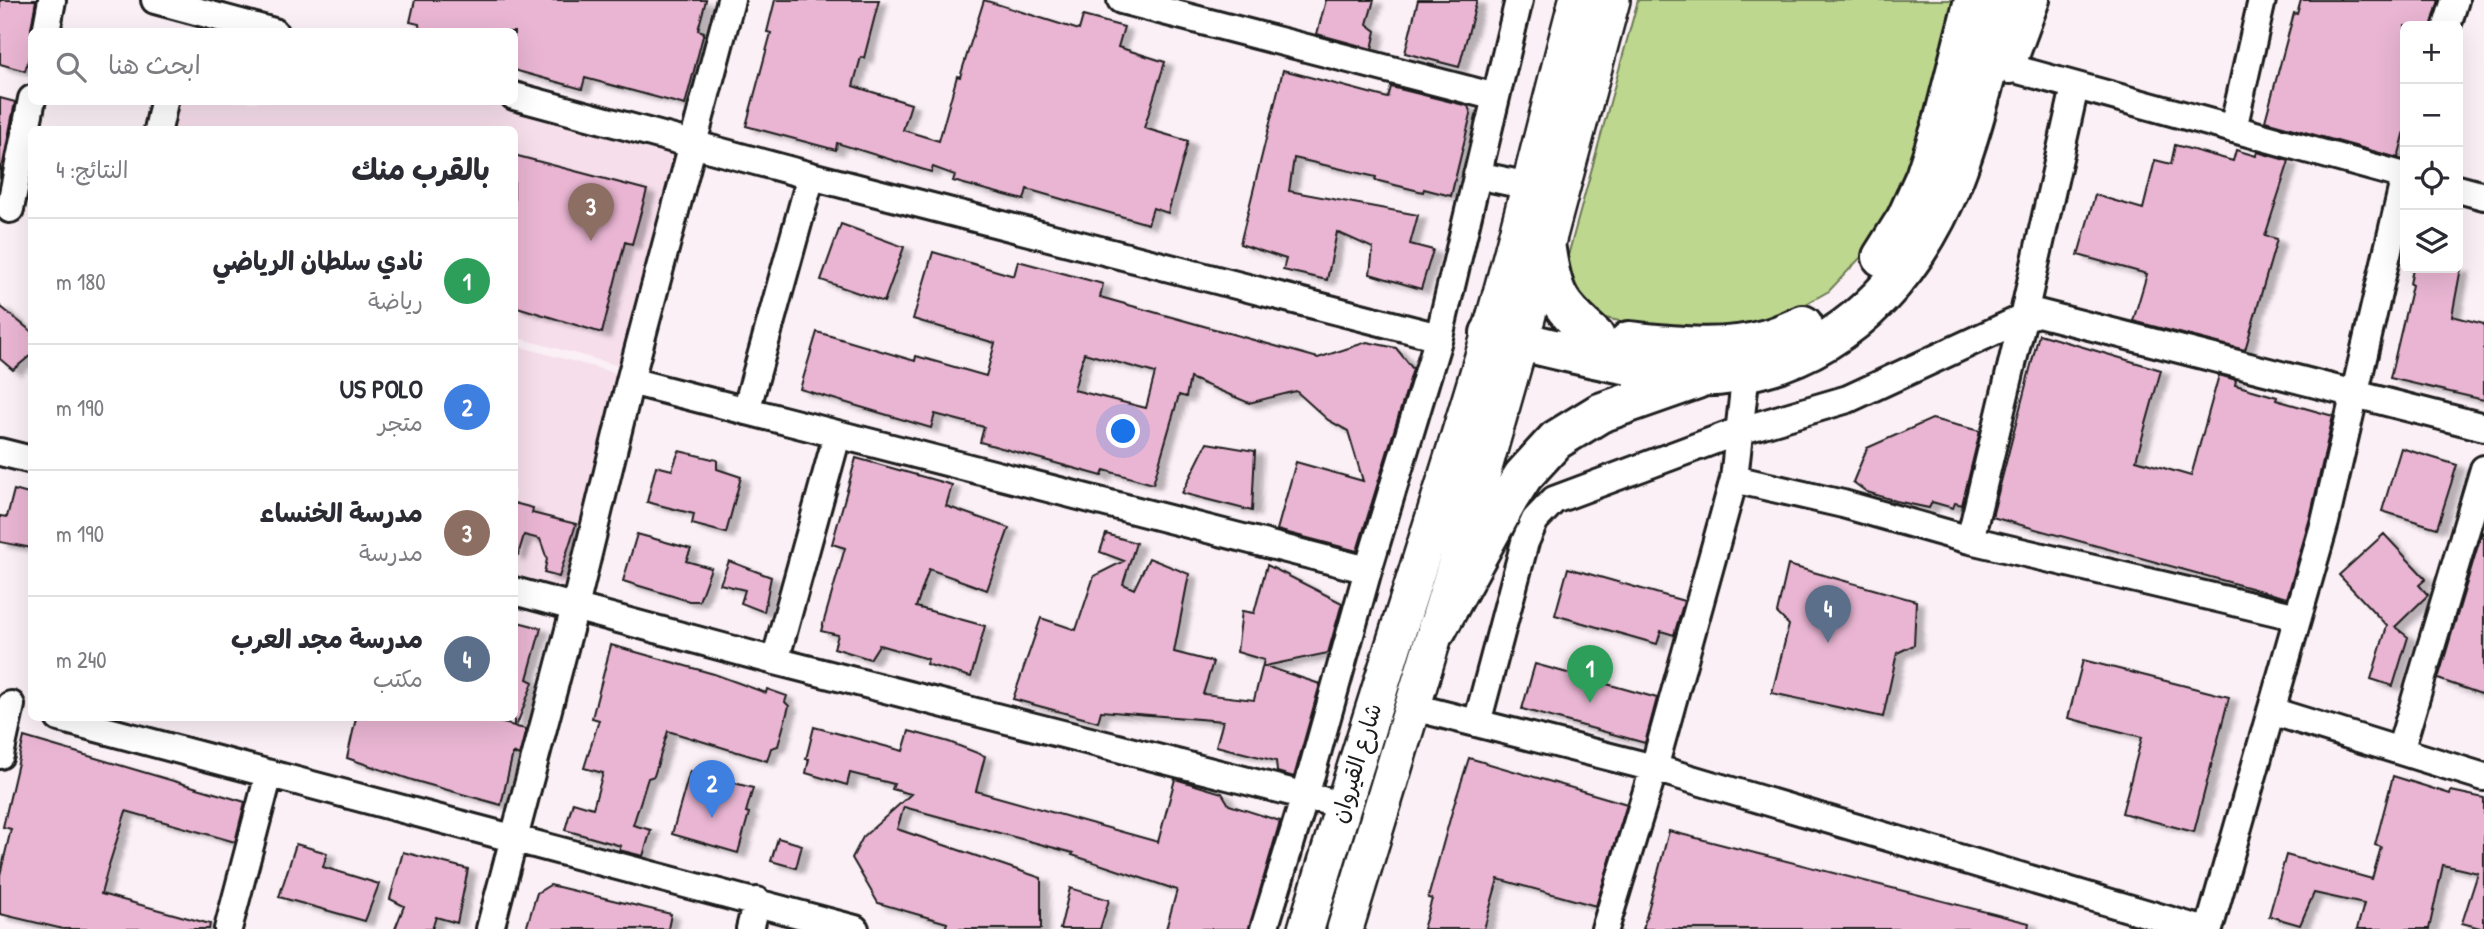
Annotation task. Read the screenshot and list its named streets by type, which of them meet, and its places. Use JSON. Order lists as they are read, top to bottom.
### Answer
{
  "streets": {
    "main road": ["شارع القيروان"]
  },
  "page": {
    "map_buttons": ["+", "−"],
    "search": "ابحث هنا",
    "heading": ["بالقرب منك", "النتائج: 4"],
    "pins": [
      "3",
      "4",
      "1",
      "2"
    ],
    "list": [
      {
        "mark": "1",
        "name": "نادي سلطان الرياضي",
        "note": "رياضة",
        "value": "180 m"
      },
      {
        "mark": "2",
        "name": "US POLO",
        "note": "متجر",
        "value": "190 m"
      },
      {
        "mark": "3",
        "name": "مدرسة الخنساء",
        "note": "مدرسة",
        "value": "190 m"
      },
      {
        "mark": "4",
        "name": "مدرسة مجد العرب",
        "note": "مكتب",
        "value": "240 m"
      }
    ]
  }
}
